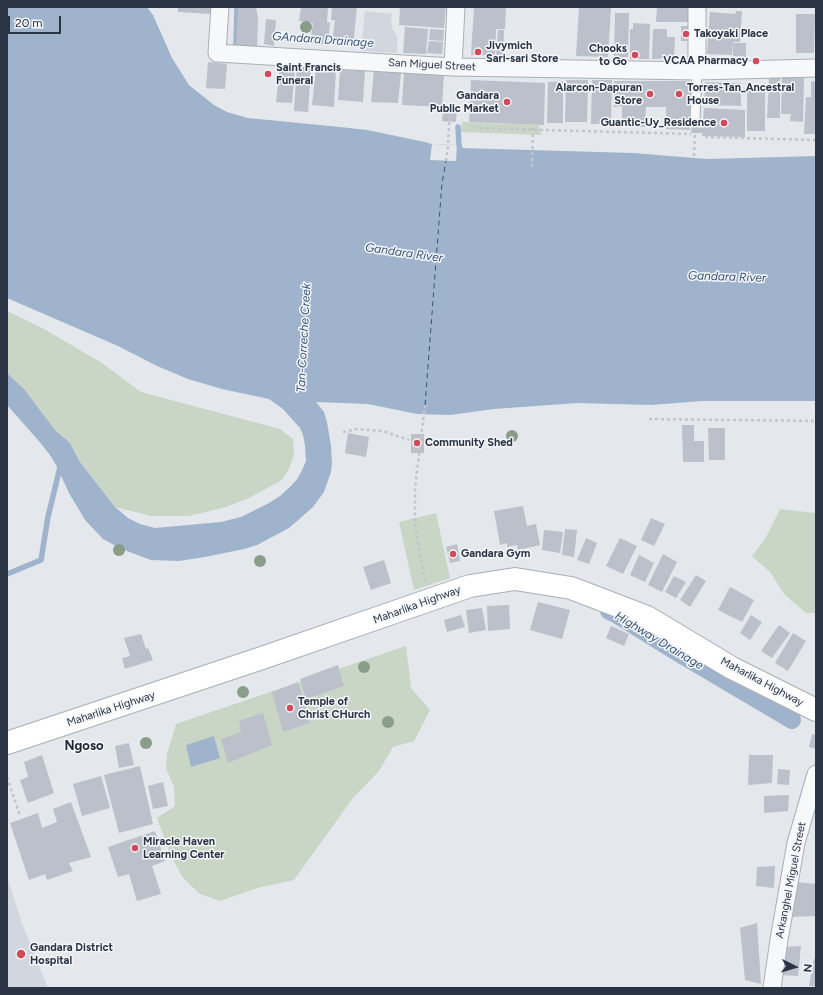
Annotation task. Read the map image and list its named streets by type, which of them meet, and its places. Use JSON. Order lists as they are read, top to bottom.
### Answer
{
  "streets": {
    "main road": ["Maharlika Highway"],
    "street": ["San Miguel Street", "Arkanghel Miguel Street"]
  },
  "districts": ["Ngoso"],
  "water": [
    "GAndara Drainage",
    "Gandara River",
    "Tan-Correche Creek",
    "Highway Drainage"
  ],
  "places": [
    "Takoyaki Place",
    "Jivymich Sari-sari Store",
    "Chooks to Go",
    "VCAA Pharmacy",
    "Saint Francis Funeral",
    "Alarcon-Dapuran Store",
    "Torres-Tan_Ancestral House",
    "Gandara Public Market",
    "Guantic-Uy_Residence",
    "Community Shed",
    "Gandara Gym",
    "Temple of Christ CHurch",
    "Miracle Haven Learning Center",
    "Gandara District Hospital"
  ],
  "scale_bar": "20 m",
  "north": "right"
}
